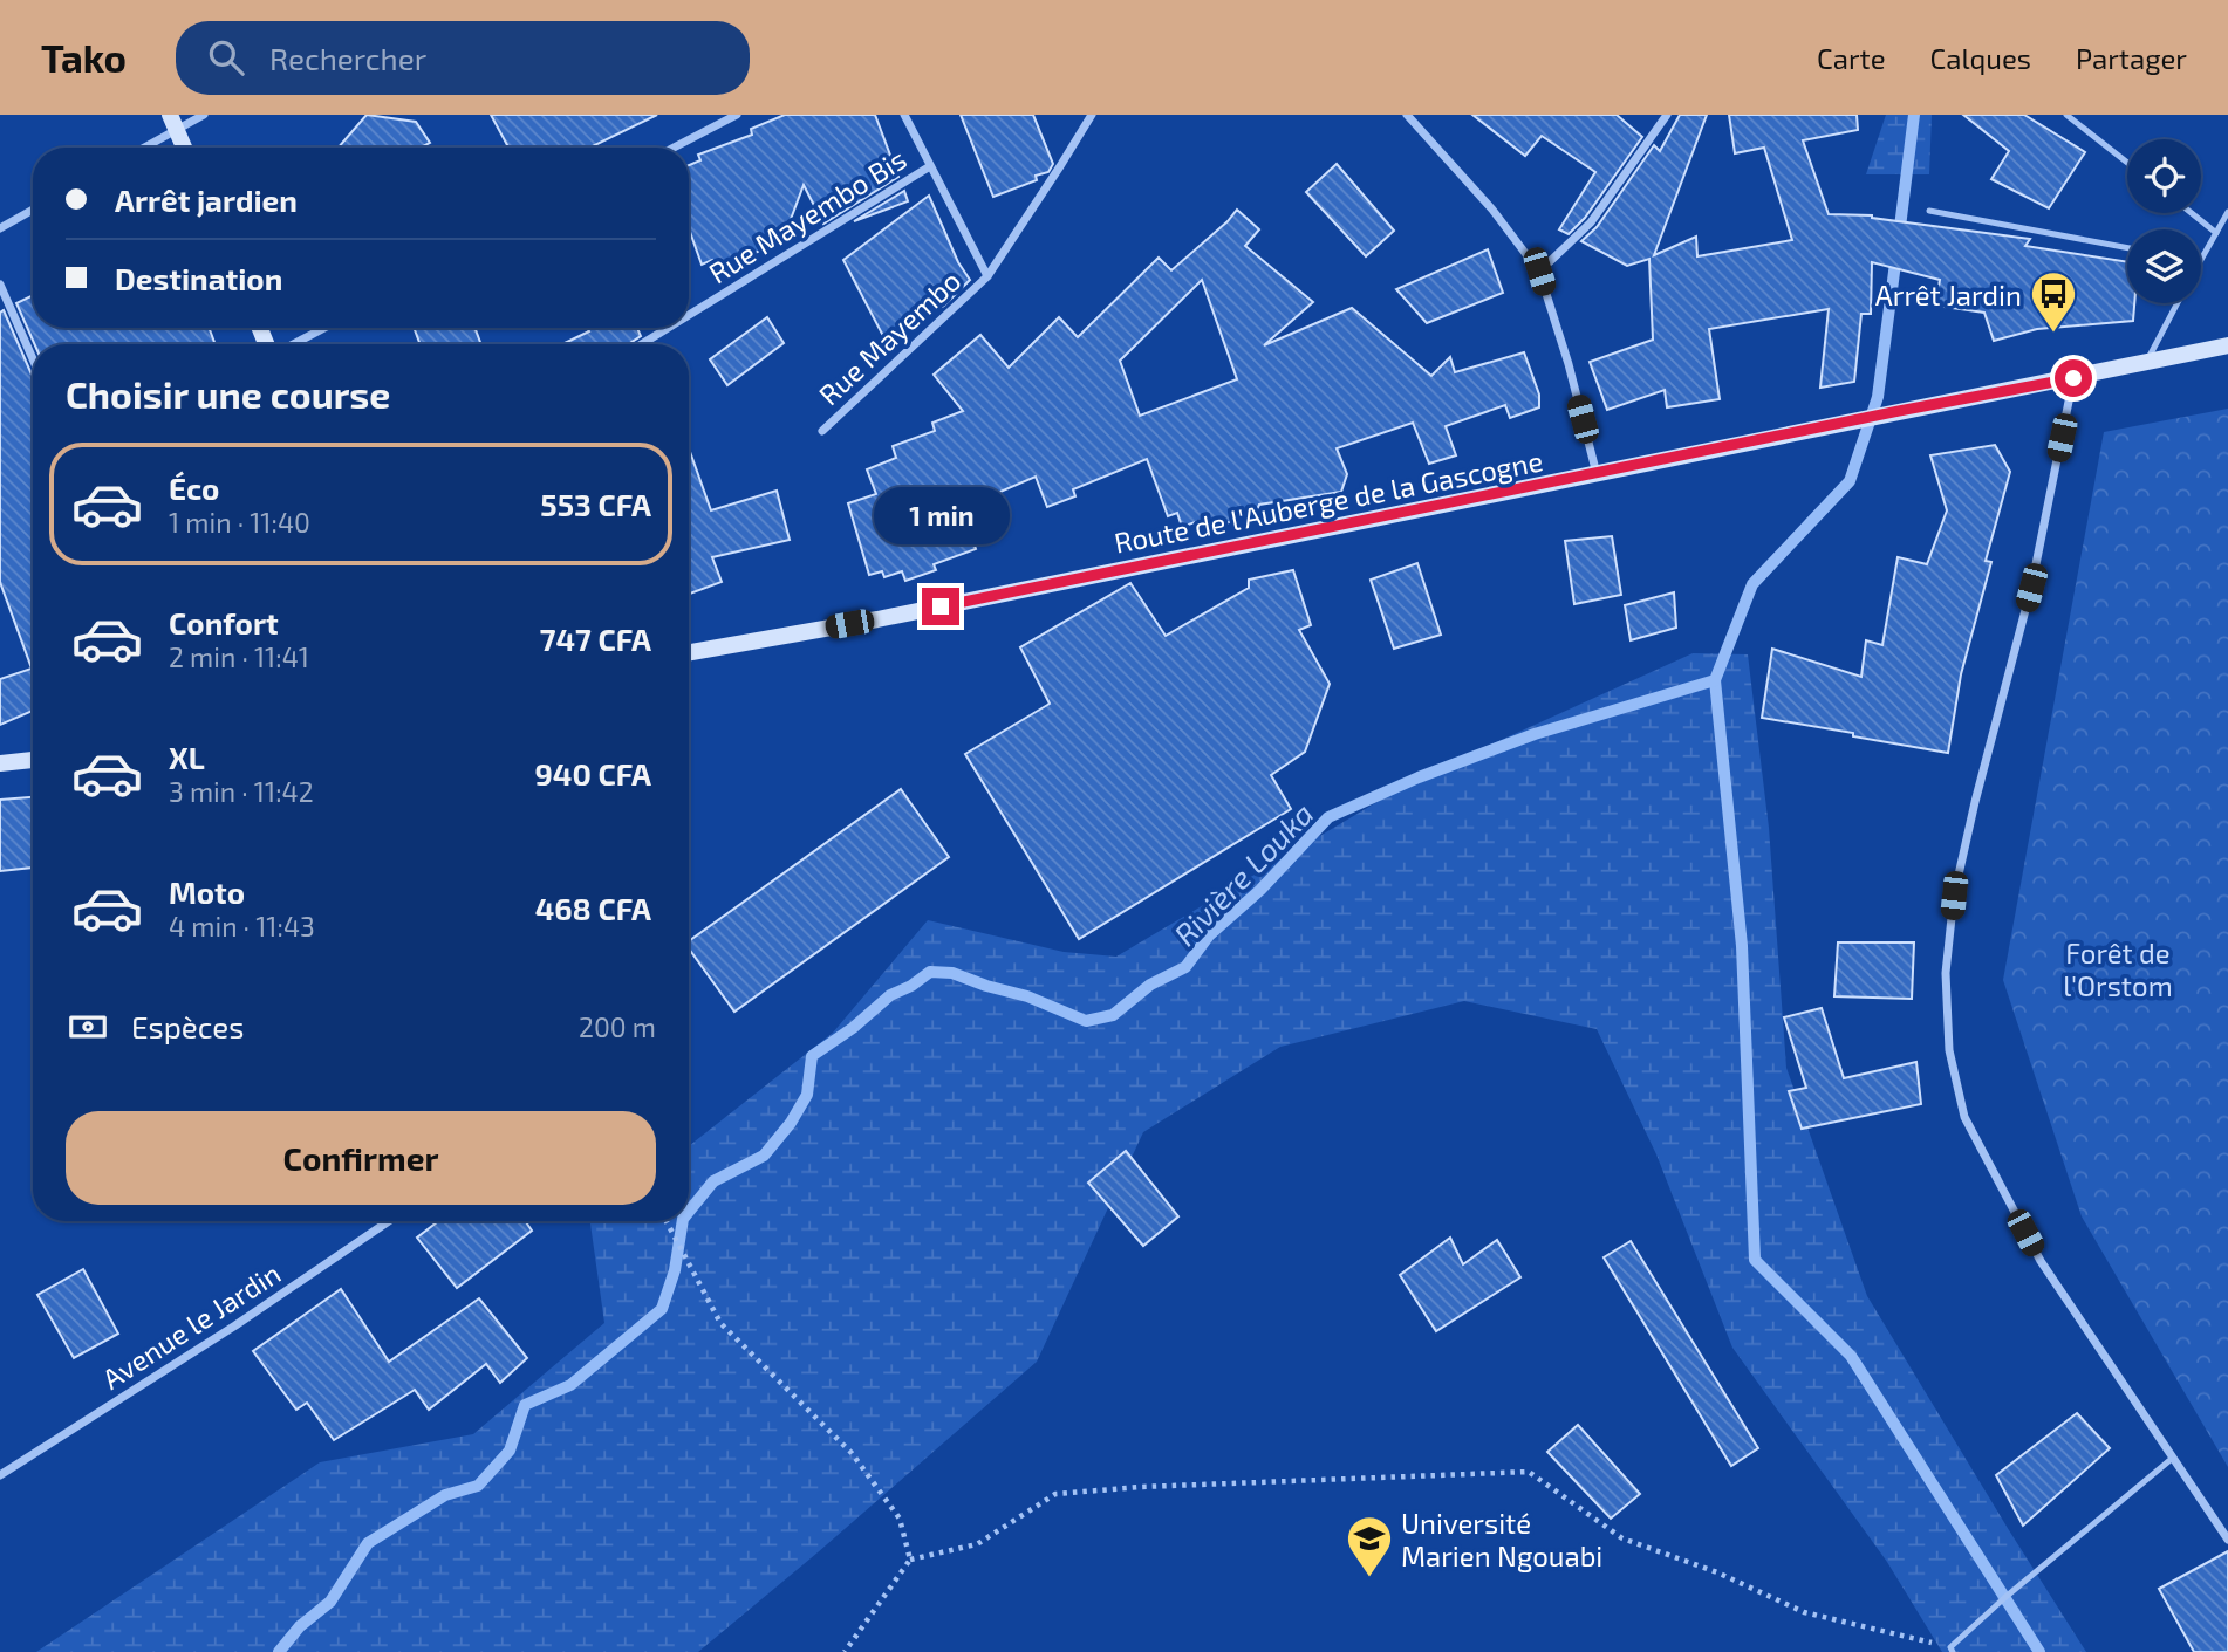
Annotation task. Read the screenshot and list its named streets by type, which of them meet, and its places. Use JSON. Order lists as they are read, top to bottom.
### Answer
{
  "streets": {
    "street": [
      "Rue Mayembo Bis",
      "Rue Mayembo",
      "Route de l'Auberge de la Gascogne",
      "Avenue le Jardin"
    ]
  },
  "crossings": [
    ["Rue Mayembo Bis", "Rue Mayembo"]
  ],
  "water": ["Rivière Louka"],
  "parks": ["Forêt de l'Orstom"],
  "places": {
    "bus stop": ["Arrêt Jardin"],
    "school or university": ["Université Marien Ngouabi"]
  },
  "page": {
    "header": "Tako",
    "search": "Rechercher",
    "nav": ["Carte", "Calques", "Partager"],
    "banner": ["Arrêt jardien", "Destination"],
    "heading": "Choisir une course",
    "list": [
      {
        "name": "Éco",
        "note": "1 min · 11:40",
        "value": "553 CFA"
      },
      {
        "name": "Confort",
        "note": "2 min · 11:41",
        "value": "747 CFA"
      },
      {
        "name": "XL",
        "note": "3 min · 11:42",
        "value": "940 CFA"
      },
      {
        "name": "Moto",
        "note": "4 min · 11:43",
        "value": "468 CFA"
      }
    ],
    "bubble": "1 min",
    "pay": ["Espèces", "200 m"],
    "buttons": "Confirmer"
  }
}
